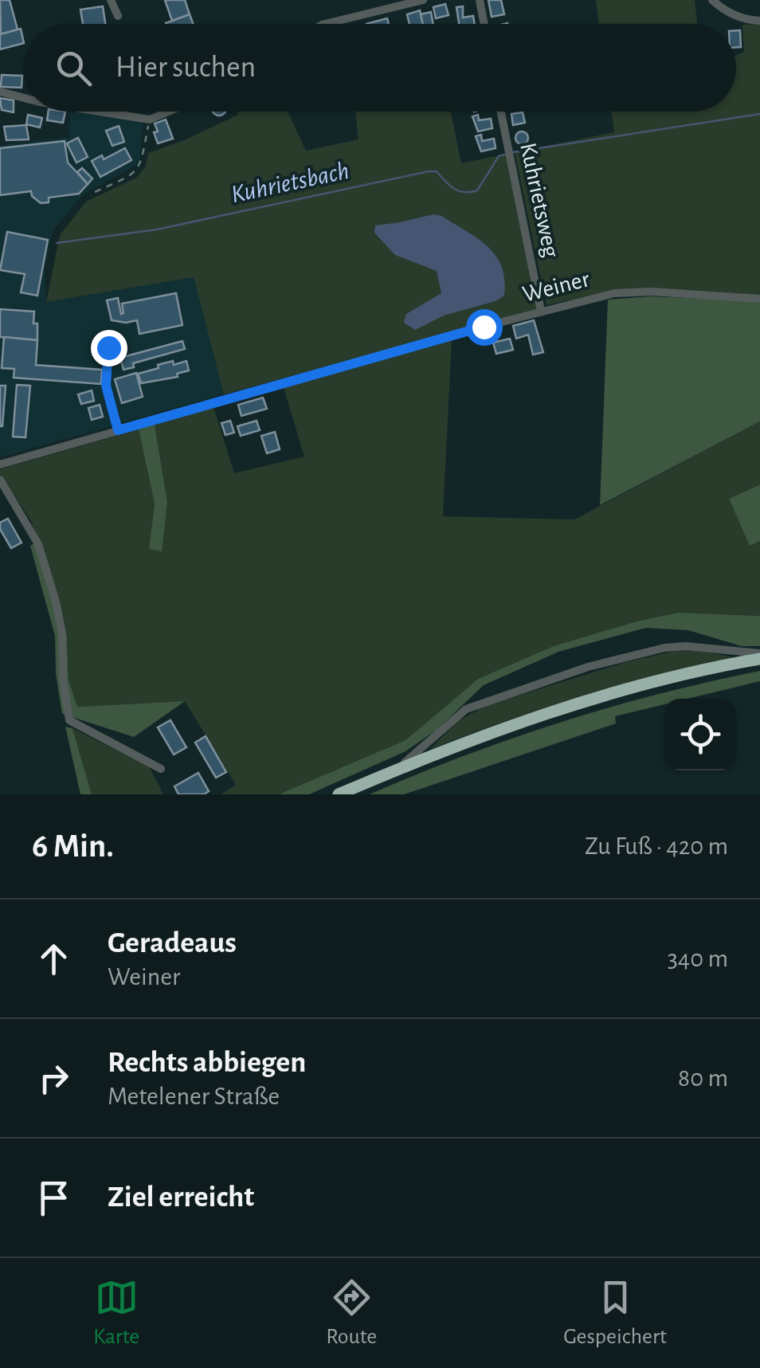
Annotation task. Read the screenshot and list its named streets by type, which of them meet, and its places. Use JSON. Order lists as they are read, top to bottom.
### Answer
{
  "streets": {
    "street": ["Kuhrietsweg", "Weiner"]
  },
  "crossings": [
    ["Kuhrietsweg", "Weiner"]
  ],
  "water": ["Kuhrietsbach"],
  "page": {
    "search": "Hier suchen",
    "heading": ["6 Min.", "Zu Fuß · 420 m"],
    "list": [
      ["Geradeaus", "Weiner", "340 m"],
      ["Rechts abbiegen", "Metelener Straße", "80 m"],
      "Ziel erreicht"
    ],
    "nav": ["Karte", "Route", "Gespeichert"]
  }
}
